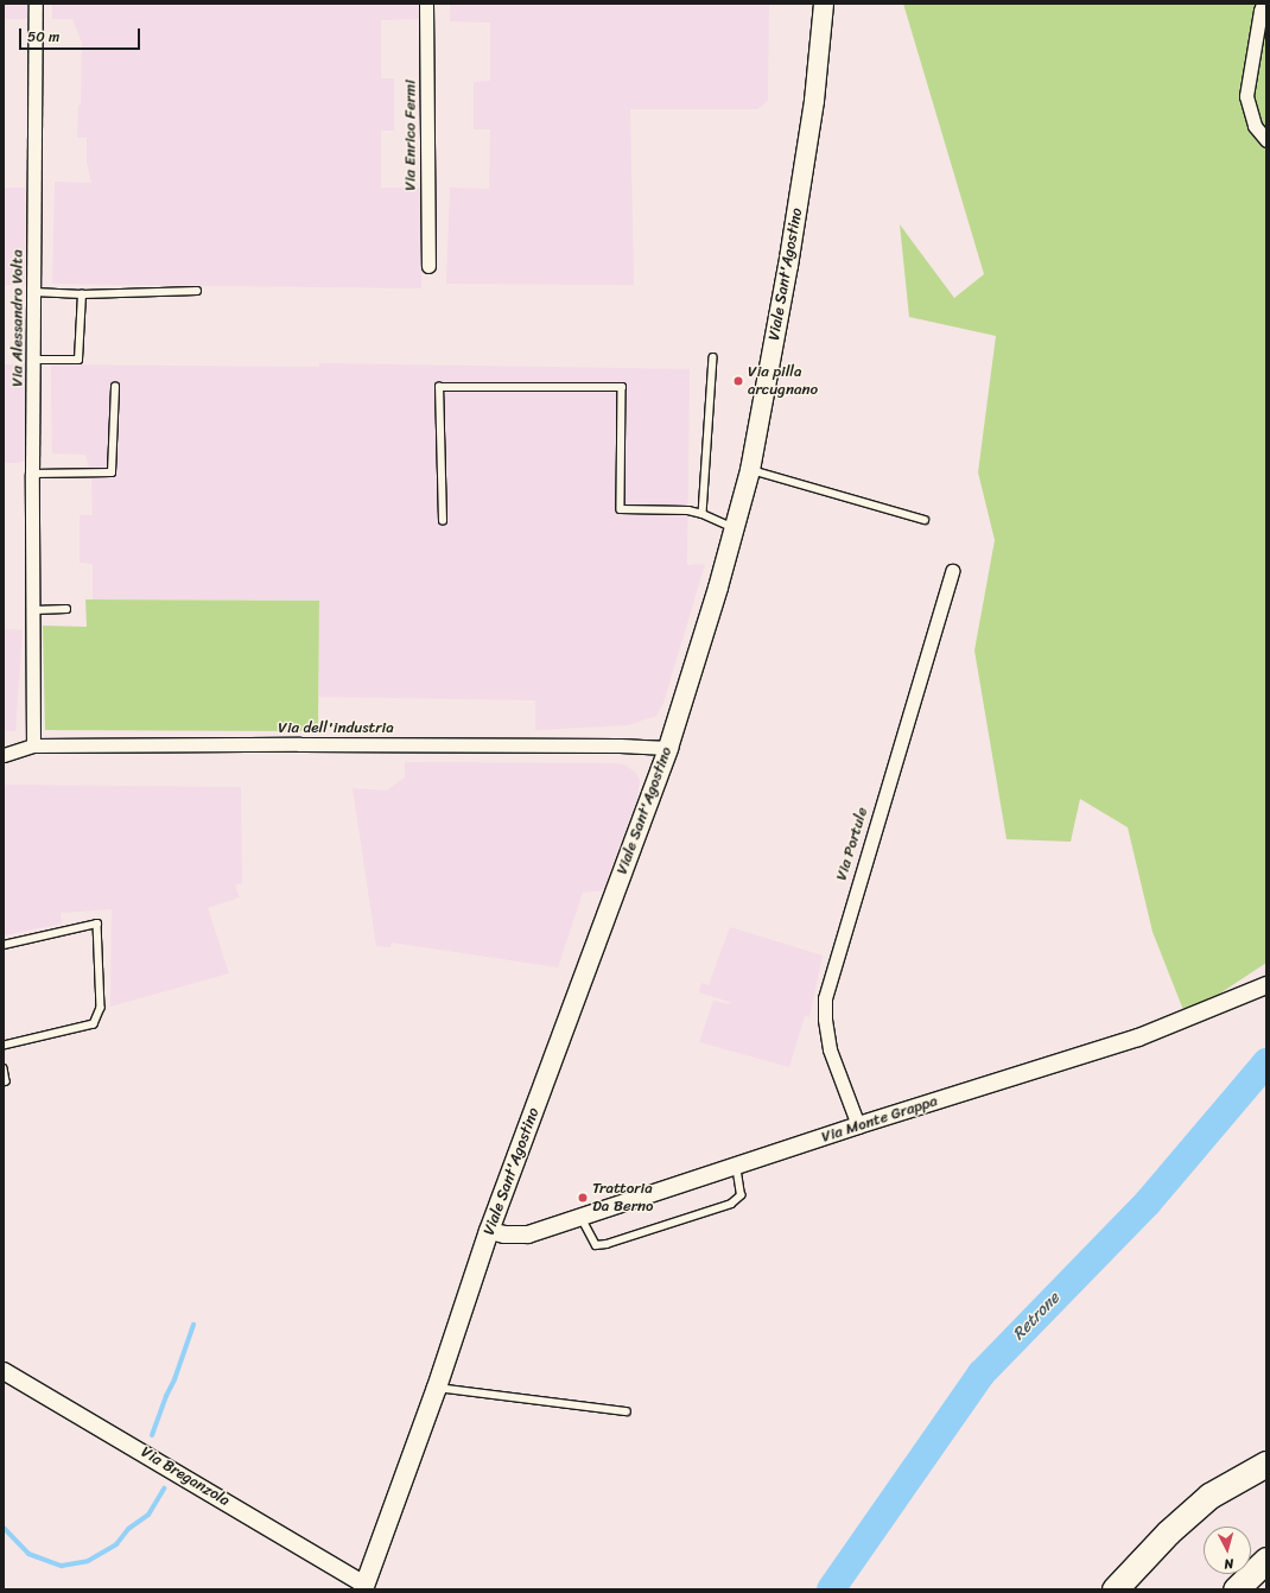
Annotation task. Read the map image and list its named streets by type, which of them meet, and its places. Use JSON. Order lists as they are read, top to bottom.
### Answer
{
  "streets": {
    "main road": ["Viale Sant'Agostino"],
    "street": [
      "Via Enrico Fermi",
      "Via Alessandro Volta",
      "Via dell'industria",
      "Via Portule",
      "Via Monte Grappa",
      "Via Breganzola"
    ]
  },
  "crossings": [
    ["Viale Sant'Agostino", "Via dell'industria"],
    ["Viale Sant'Agostino", "Via Monte Grappa"],
    ["Viale Sant'Agostino", "Via Breganzola"],
    ["Via Alessandro Volta", "Via dell'industria"],
    ["Via Portule", "Via Monte Grappa"]
  ],
  "water": ["Retrone"],
  "places": ["Via pilla arcugnano", "Trattoria Da Berno"],
  "scale_bar": "50 m",
  "north": "bottom"
}
